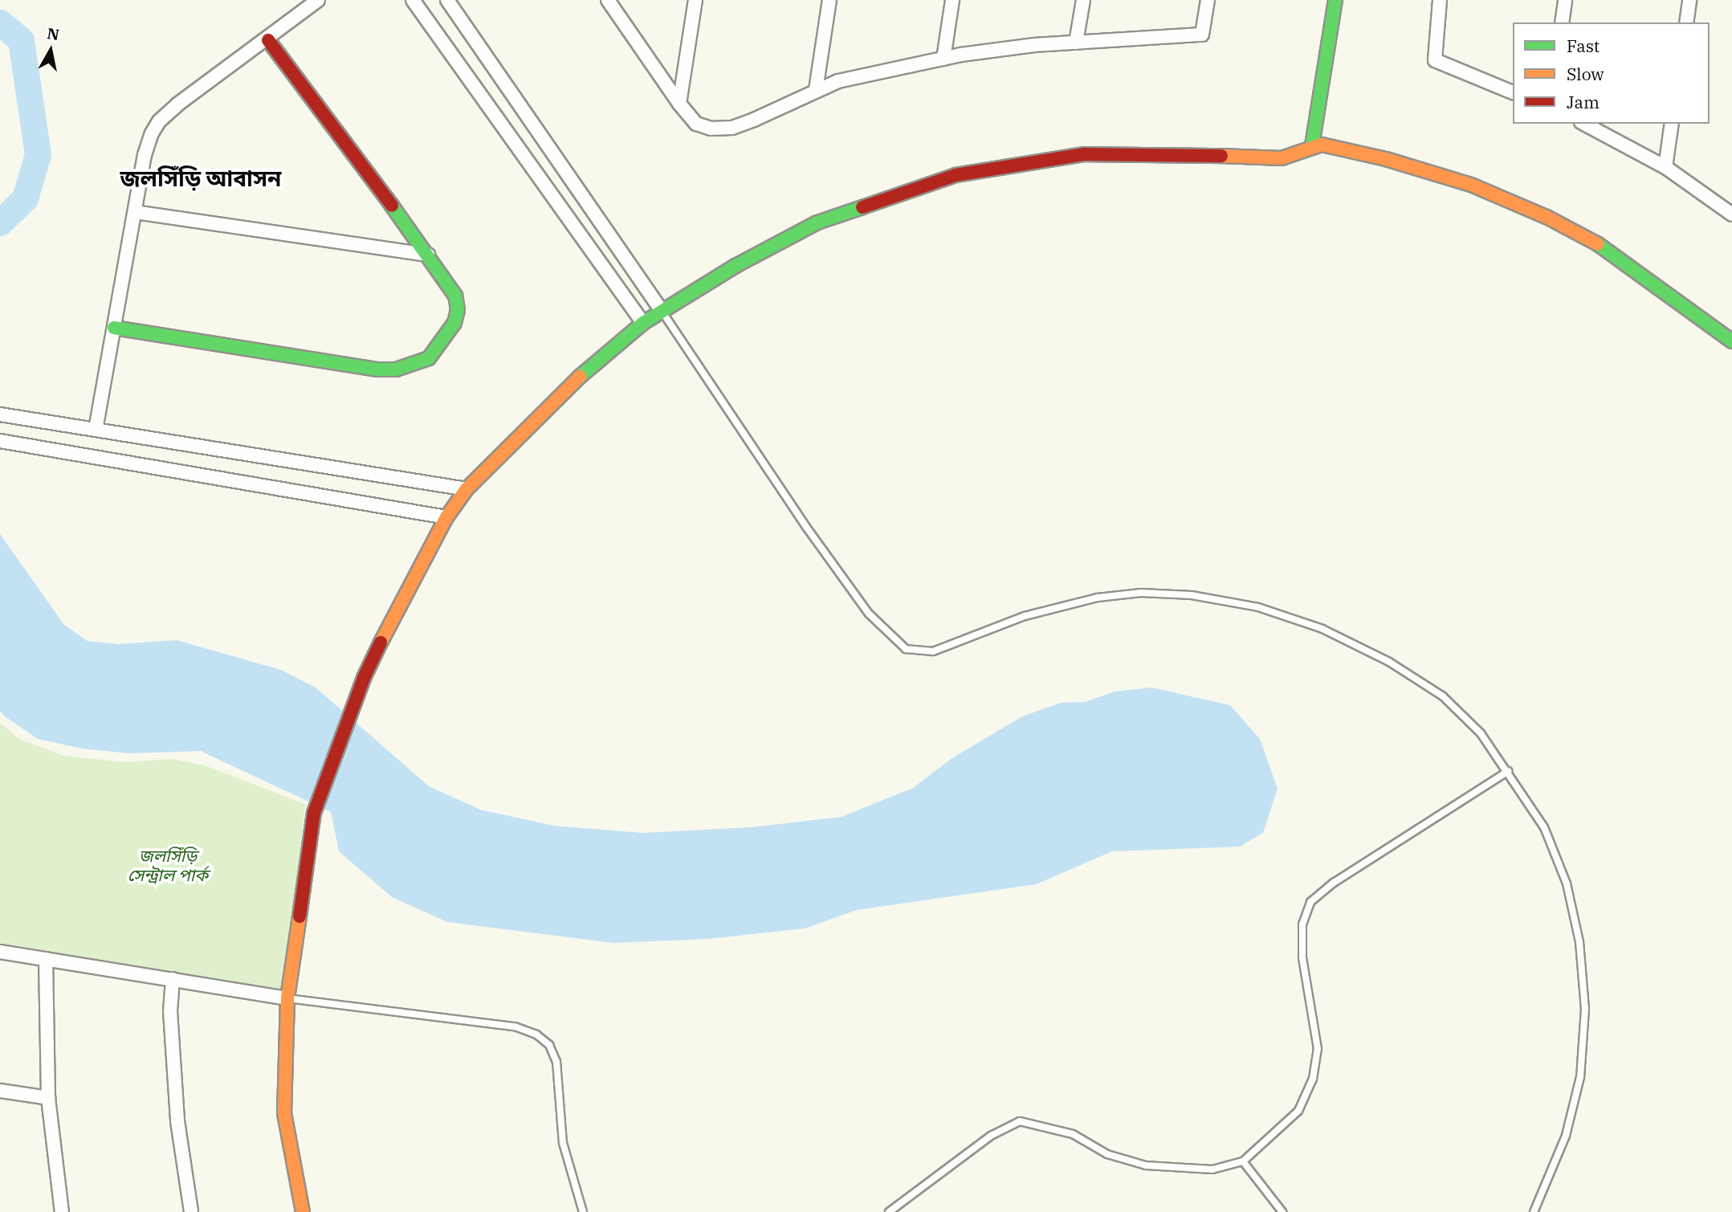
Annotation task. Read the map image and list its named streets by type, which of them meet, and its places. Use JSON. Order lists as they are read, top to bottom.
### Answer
{
  "districts": ["জলসিঁড়ি আবাসন"],
  "parks": ["জলসিঁড়ি সেন্ট্রাল পার্ক"],
  "legend": ["Fast", "Slow", "Jam"],
  "north": "top"
}
